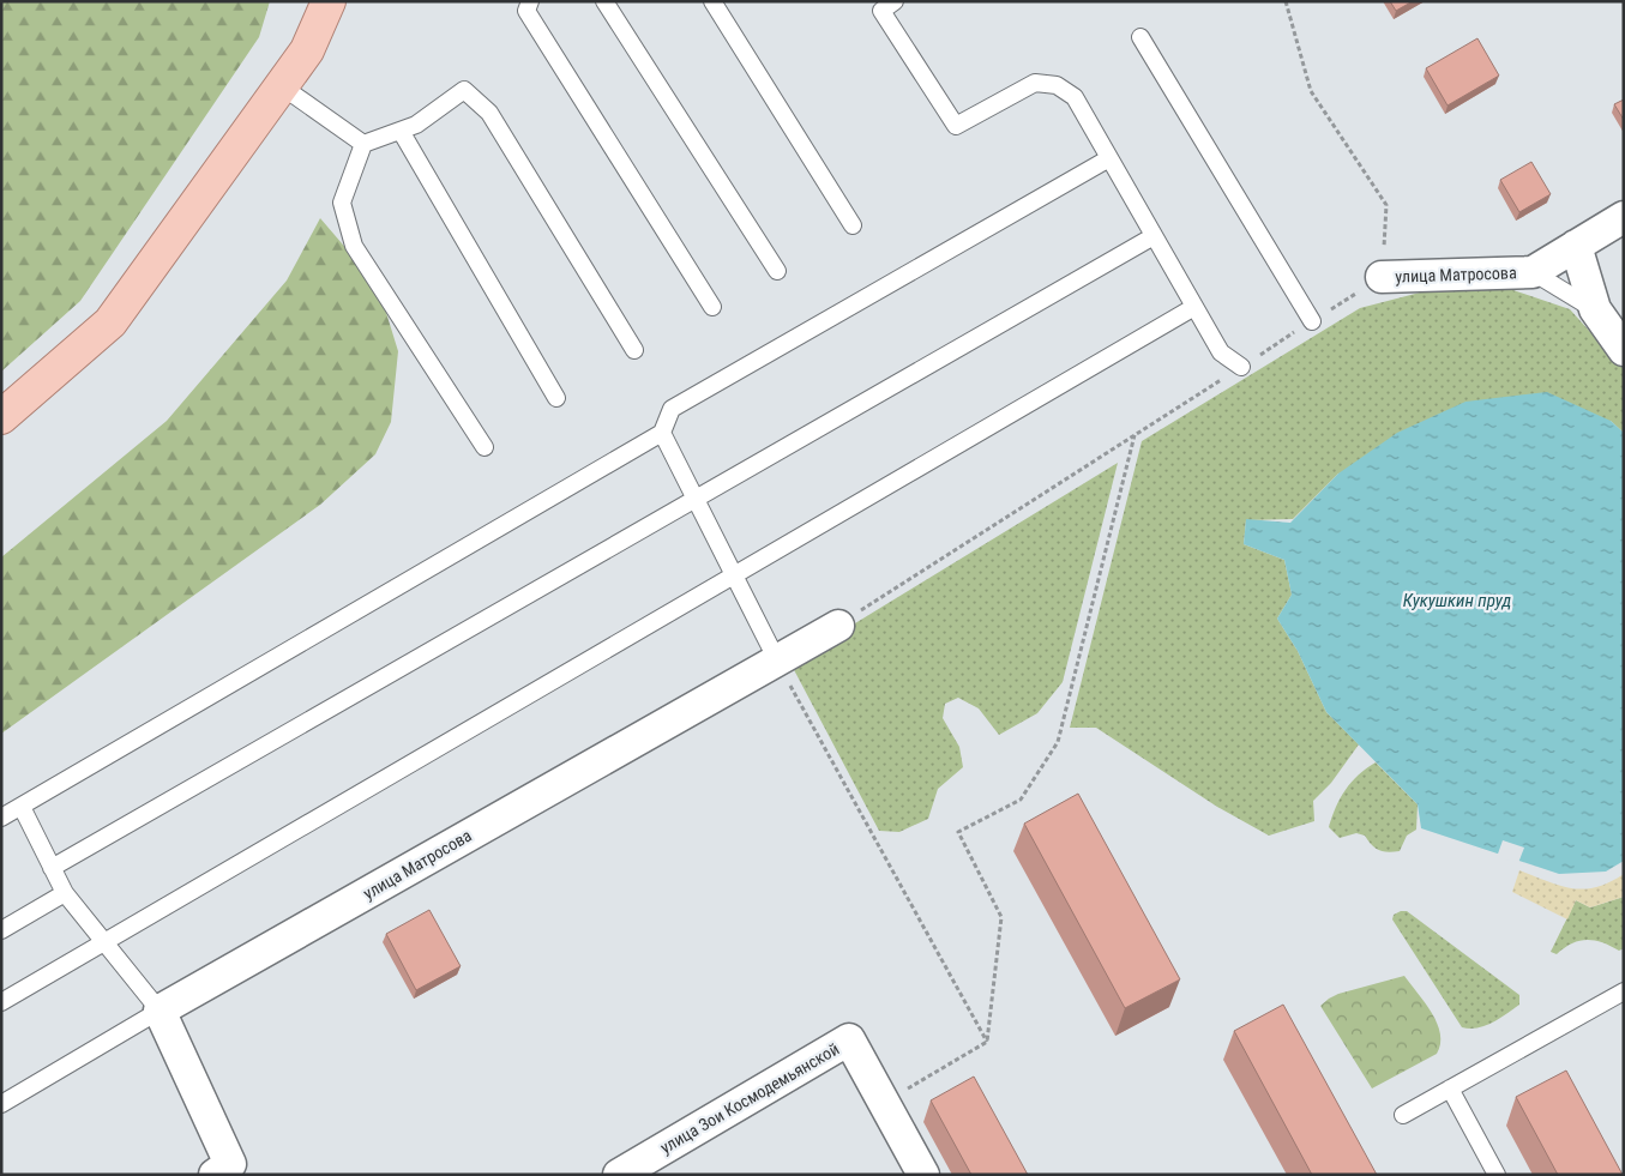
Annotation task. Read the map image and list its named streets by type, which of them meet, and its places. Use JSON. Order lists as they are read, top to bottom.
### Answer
{
  "streets": {
    "street": ["улица Матросова", "улица Зои Космодемьянской"]
  },
  "water": ["Кукушкин пруд"]
}
